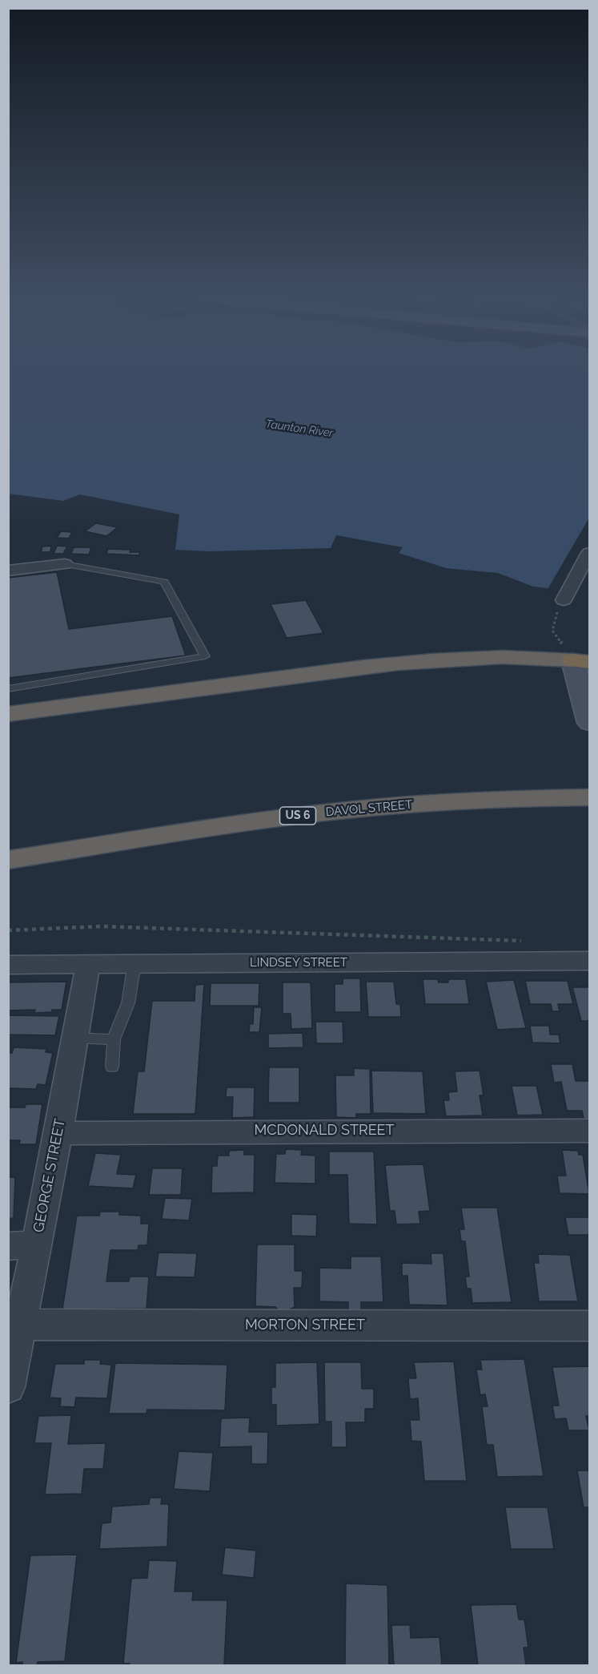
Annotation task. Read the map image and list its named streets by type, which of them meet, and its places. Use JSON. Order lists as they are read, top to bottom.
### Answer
{
  "streets": {
    "highway": ["DAVOL STREET", "US 6"],
    "street": [
      "LINDSEY STREET",
      "MCDONALD STREET",
      "GEORGE STREET",
      "MORTON STREET"
    ]
  },
  "crossings": [
    ["LINDSEY STREET", "GEORGE STREET"],
    ["MCDONALD STREET", "GEORGE STREET"],
    ["GEORGE STREET", "MORTON STREET"]
  ],
  "water": ["Taunton River"]
}
